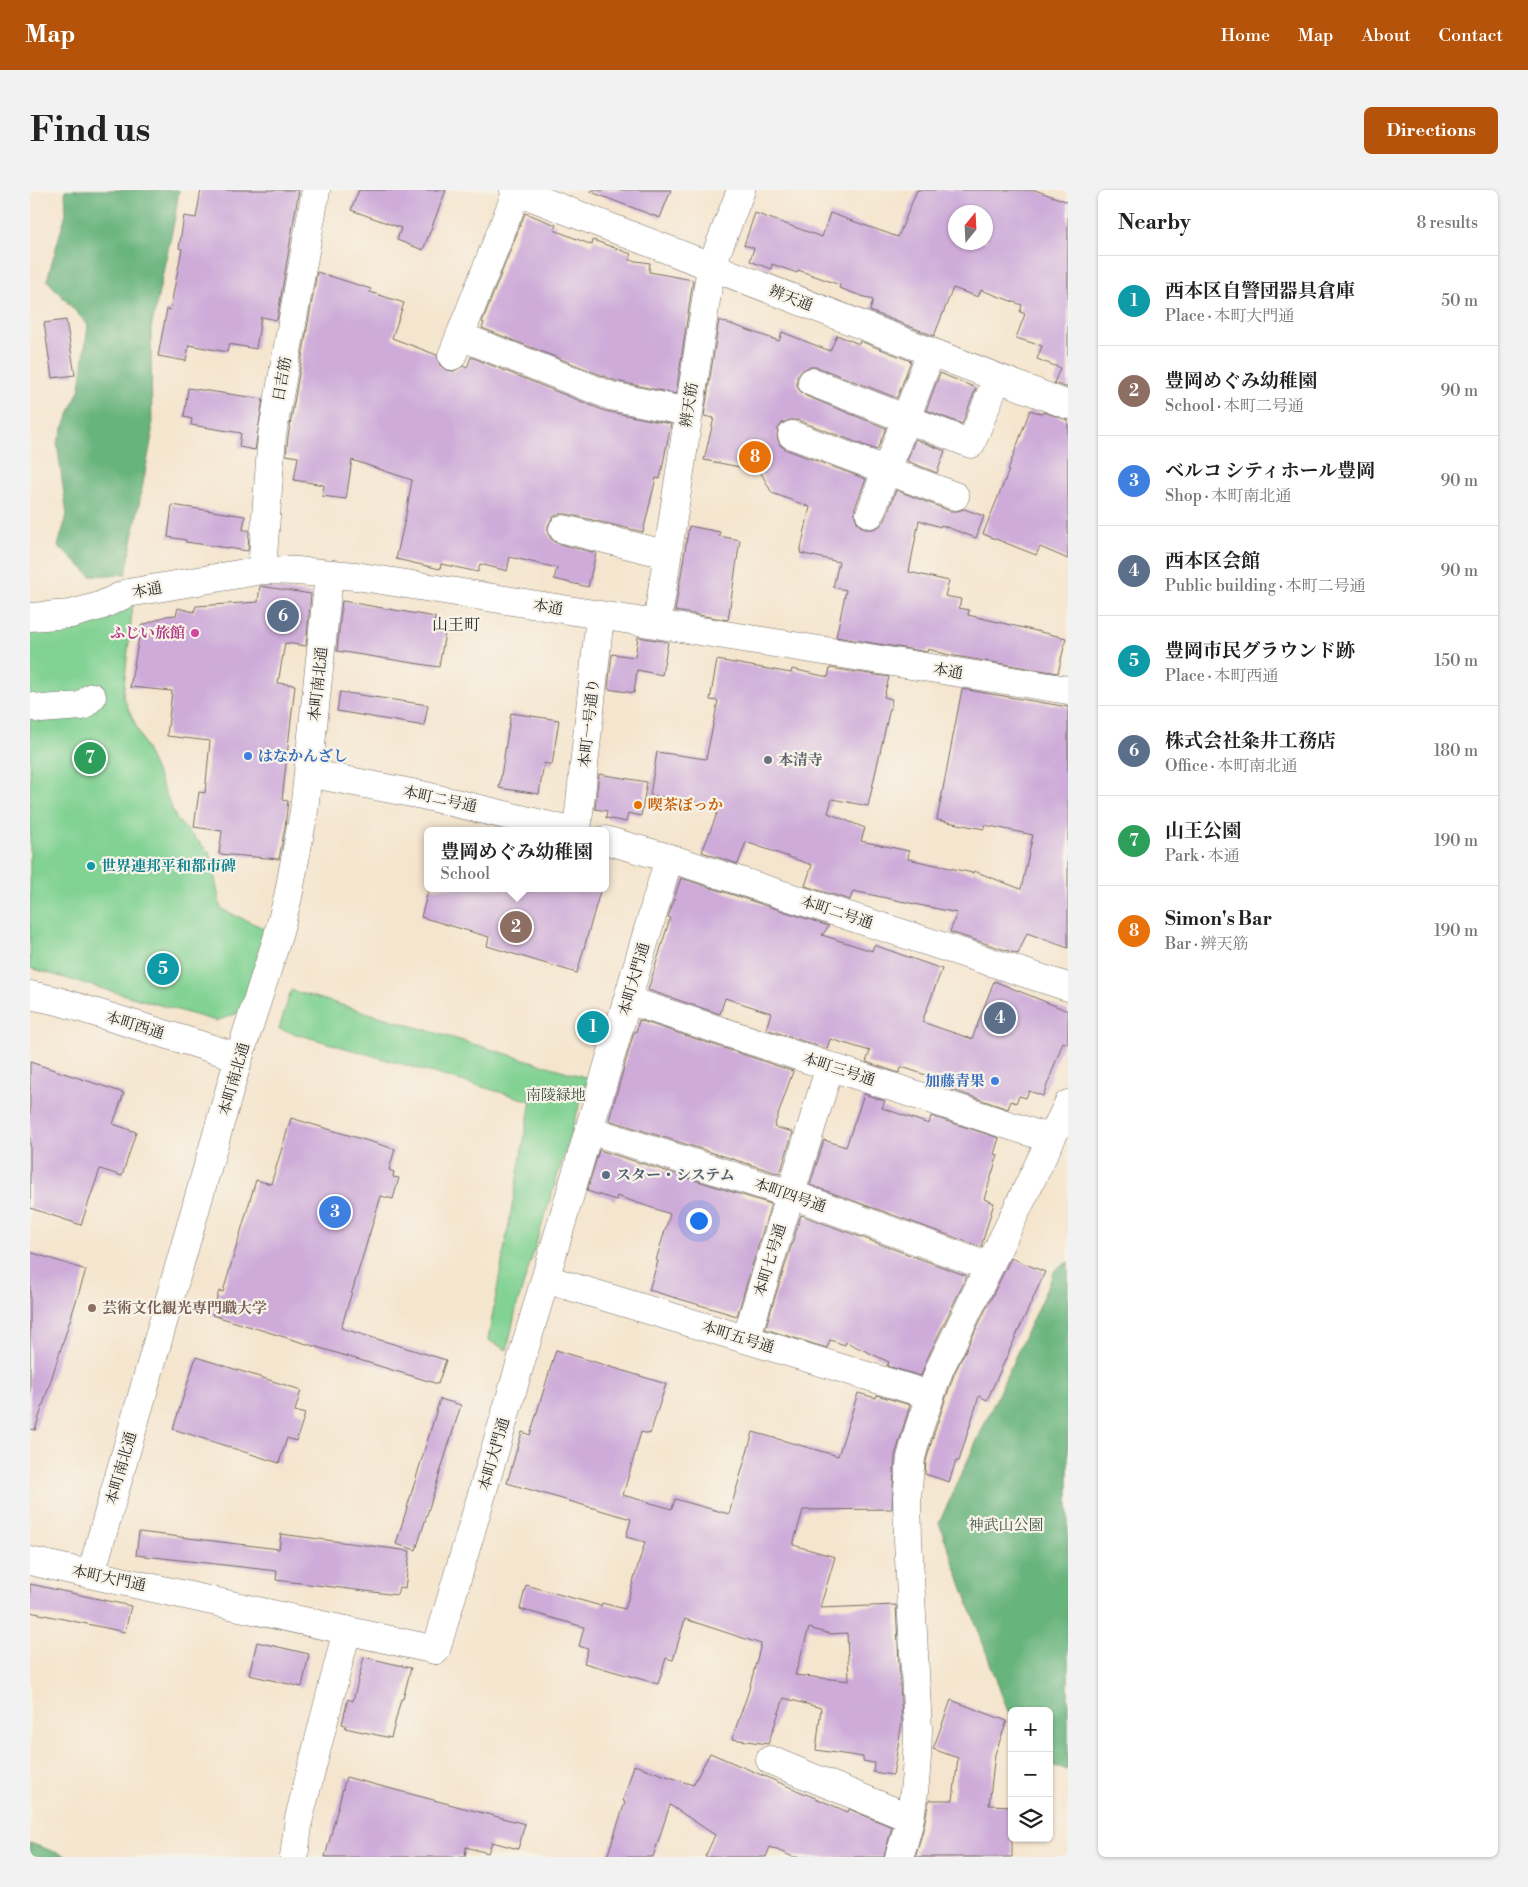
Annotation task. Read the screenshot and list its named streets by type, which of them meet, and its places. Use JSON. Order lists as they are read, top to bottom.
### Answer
{
  "streets": {
    "street": [
      "辨天通",
      "日吉筋",
      "辨天筋",
      "本通",
      "本町南北通",
      "本町一号通り",
      "本町二号通",
      "本町大門通",
      "本町西通",
      "本町三号通",
      "本町四号通",
      "本町七号通",
      "本町五号通"
    ]
  },
  "crossings": [
    ["辨天通", "辨天筋"],
    ["日吉筋", "本通"],
    ["辨天筋", "本通"],
    ["本通", "本町南北通"],
    ["本通", "本町一号通り"],
    ["本町南北通", "本町二号通"],
    ["本町南北通", "本町大門通"],
    ["本町南北通", "本町西通"],
    ["本町二号通", "本町大門通"],
    ["本町大門通", "本町三号通"],
    ["本町大門通", "本町四号通"],
    ["本町大門通", "本町五号通"],
    ["本町三号通", "本町七号通"],
    ["本町四号通", "本町七号通"],
    ["本町七号通", "本町五号通"]
  ],
  "districts": ["山王町"],
  "parks": ["南陵緑地", "神武山公園"],
  "places": [
    "ふじい旅館",
    "はなかんざし",
    "本清寺",
    "喫茶ぼっか",
    "世界連邦平和都市碑",
    "加藤青果",
    "スター・システム",
    "芸術文化観光専門職大学"
  ],
  "north": "top",
  "page": {
    "header": "Map",
    "nav": [
      "Home",
      "Map",
      "About",
      "Contact"
    ],
    "buttons": "Directions",
    "title": "Find us",
    "heading": ["Nearby", "8 results"],
    "list": [
      {
        "mark": "1",
        "name": "西本区自警団器具倉庫",
        "note": "Place · 本町大門通",
        "value": "50 m"
      },
      {
        "mark": "2",
        "name": "豊岡めぐみ幼稚園",
        "note": "School · 本町二号通",
        "value": "90 m"
      },
      {
        "mark": "3",
        "name": "ベルコ シティホール豊岡",
        "note": "Shop · 本町南北通",
        "value": "90 m"
      },
      {
        "mark": "4",
        "name": "西本区会館",
        "note": "Public building · 本町二号通",
        "value": "90 m"
      },
      {
        "mark": "5",
        "name": "豊岡市民グラウンド跡",
        "note": "Place · 本町西通",
        "value": "150 m"
      },
      {
        "mark": "6",
        "name": "株式会社粂井工務店",
        "note": "Office · 本町南北通",
        "value": "180 m"
      },
      {
        "mark": "7",
        "name": "山王公園",
        "note": "Park · 本通",
        "value": "190 m"
      },
      {
        "mark": "8",
        "name": "Simon's Bar",
        "note": "Bar · 辨天筋",
        "value": "190 m"
      }
    ],
    "pins": [
      "8",
      "6",
      "7",
      "2",
      "5",
      "4",
      "1",
      "3"
    ],
    "popup": ["豊岡めぐみ幼稚園", "School"],
    "map_buttons": ["+", "−"]
  }
}
